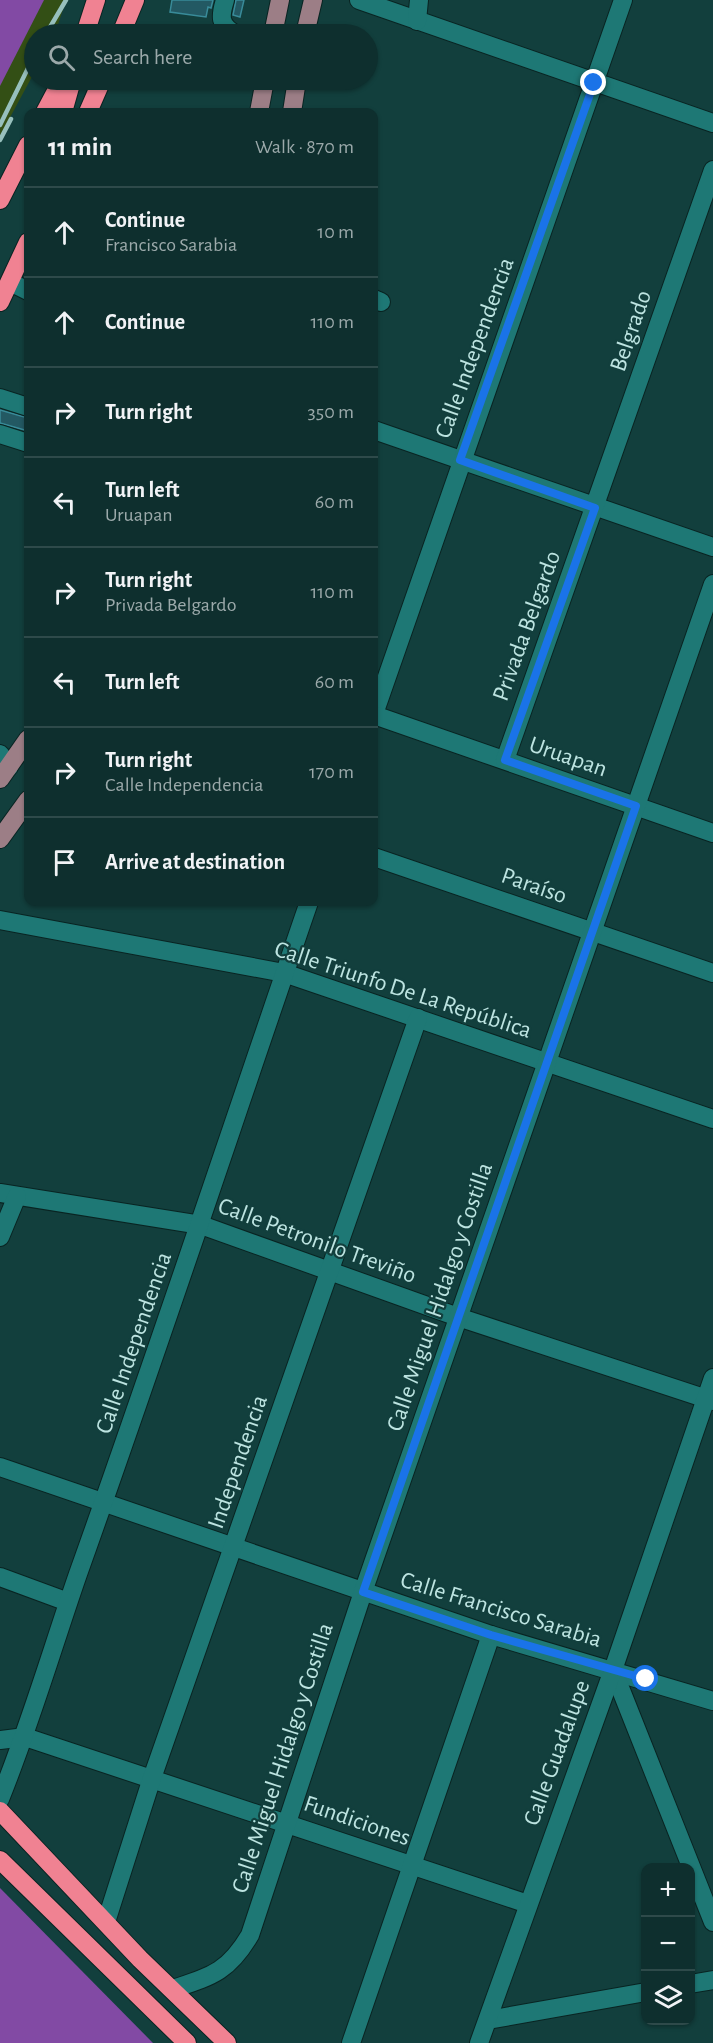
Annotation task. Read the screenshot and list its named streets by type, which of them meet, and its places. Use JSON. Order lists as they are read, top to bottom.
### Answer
{
  "streets": {
    "street": [
      "Belgrado",
      "Calle Independencia",
      "Privada Belgardo",
      "Uruapan",
      "Paraíso",
      "Calle Triunfo De La República",
      "Calle Petronilo Treviño",
      "Calle Miguel Hidalgo y Costilla",
      "Independencia",
      "Calle Francisco Sarabia",
      "Calle Guadalupe",
      "Fundiciones"
    ]
  },
  "crossings": [
    ["Belgrado", "Privada Belgardo"],
    ["Calle Independencia", "Calle Triunfo De La República"],
    ["Calle Independencia", "Calle Petronilo Treviño"],
    ["Calle Independencia", "Calle Francisco Sarabia"],
    ["Calle Independencia", "Fundiciones"],
    ["Privada Belgardo", "Uruapan"],
    ["Uruapan", "Calle Miguel Hidalgo y Costilla"],
    ["Paraíso", "Calle Miguel Hidalgo y Costilla"],
    ["Calle Triunfo De La República", "Calle Miguel Hidalgo y Costilla"],
    ["Calle Triunfo De La República", "Independencia"],
    ["Calle Petronilo Treviño", "Calle Miguel Hidalgo y Costilla"],
    ["Calle Petronilo Treviño", "Independencia"],
    ["Calle Petronilo Treviño", "Calle Guadalupe"],
    ["Calle Miguel Hidalgo y Costilla", "Calle Francisco Sarabia"],
    ["Calle Miguel Hidalgo y Costilla", "Fundiciones"],
    ["Independencia", "Calle Francisco Sarabia"],
    ["Independencia", "Fundiciones"],
    ["Calle Francisco Sarabia", "Calle Guadalupe"],
    ["Calle Guadalupe", "Fundiciones"]
  ],
  "page": {
    "search": "Search here",
    "heading": ["11 min", "Walk · 870 m"],
    "list": [
      ["Continue", "Francisco Sarabia", "10 m"],
      ["Continue", "110 m"],
      ["Turn right", "350 m"],
      ["Turn left", "Uruapan", "60 m"],
      ["Turn right", "Privada Belgardo", "110 m"],
      ["Turn left", "60 m"],
      ["Turn right", "Calle Independencia", "170 m"],
      "Arrive at destination"
    ],
    "map_buttons": ["+", "−"]
  }
}
